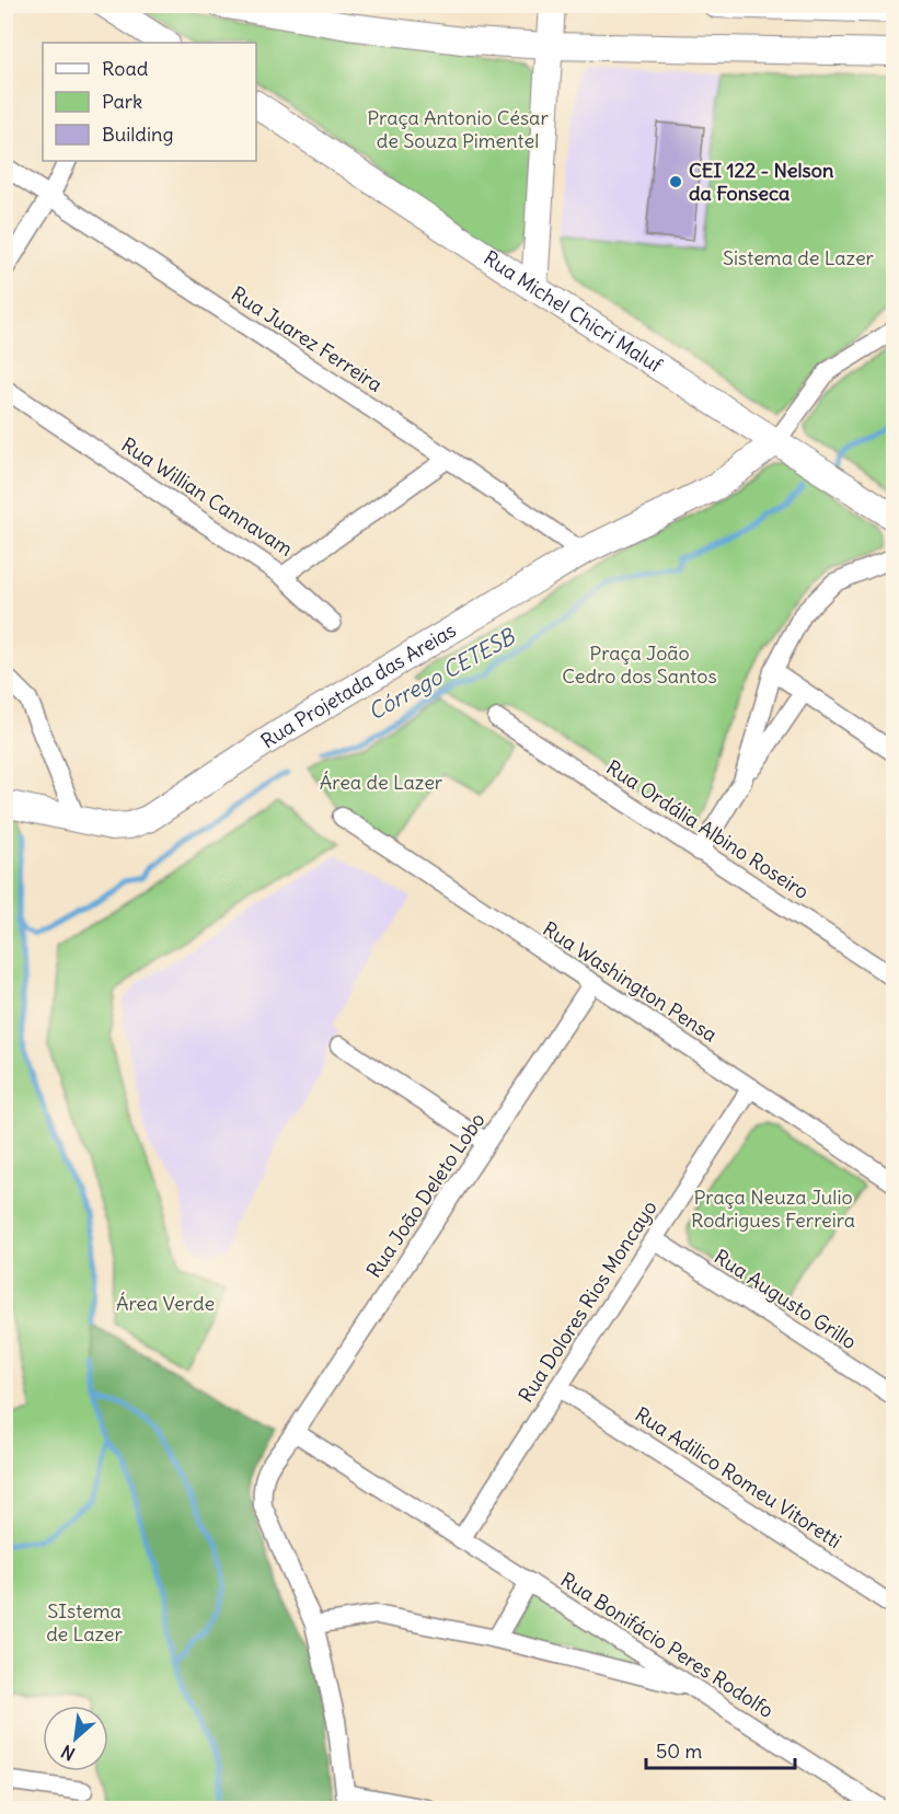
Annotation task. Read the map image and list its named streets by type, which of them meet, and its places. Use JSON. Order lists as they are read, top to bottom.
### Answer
{
  "streets": {
    "street": [
      "Rua Michel Chicri Maluf",
      "Rua Juarez Ferreira",
      "Rua Willian Cannavam",
      "Rua Projetada das Areias",
      "Rua Ordália Albino Roseiro",
      "Rua Washington Pensa",
      "Rua João Deleto Lobo",
      "Rua Augusto Grillo",
      "Rua Dolores Rios Moncayo",
      "Rua Adilico Romeu Vitoretti",
      "Rua Bonifácio Peres Rodolfo"
    ]
  },
  "crossings": [
    ["Rua Michel Chicri Maluf", "Rua Projetada das Areias"],
    ["Rua Juarez Ferreira", "Rua Willian Cannavam"],
    ["Rua Juarez Ferreira", "Rua Projetada das Areias"],
    ["Rua Washington Pensa", "Rua João Deleto Lobo"],
    ["Rua Washington Pensa", "Rua Dolores Rios Moncayo"],
    ["Rua João Deleto Lobo", "Rua Bonifácio Peres Rodolfo"],
    ["Rua Augusto Grillo", "Rua Dolores Rios Moncayo"],
    ["Rua Dolores Rios Moncayo", "Rua Adilico Romeu Vitoretti"],
    ["Rua Dolores Rios Moncayo", "Rua Bonifácio Peres Rodolfo"]
  ],
  "water": ["Córrego CETESB"],
  "parks": [
    "Praça Antonio César de Souza Pimentel",
    "Sistema de Lazer",
    "Praça João Cedro dos Santos",
    "Área de Lazer",
    "Praça Neuza Julio Rodrigues Ferreira",
    "Área Verde",
    "SIstema de Lazer"
  ],
  "places": ["CEI 122 - Nelson da Fonseca"],
  "legend": ["Road", "Park", "Building"],
  "scale_bar": "50 m",
  "north": "bottom left"
}
